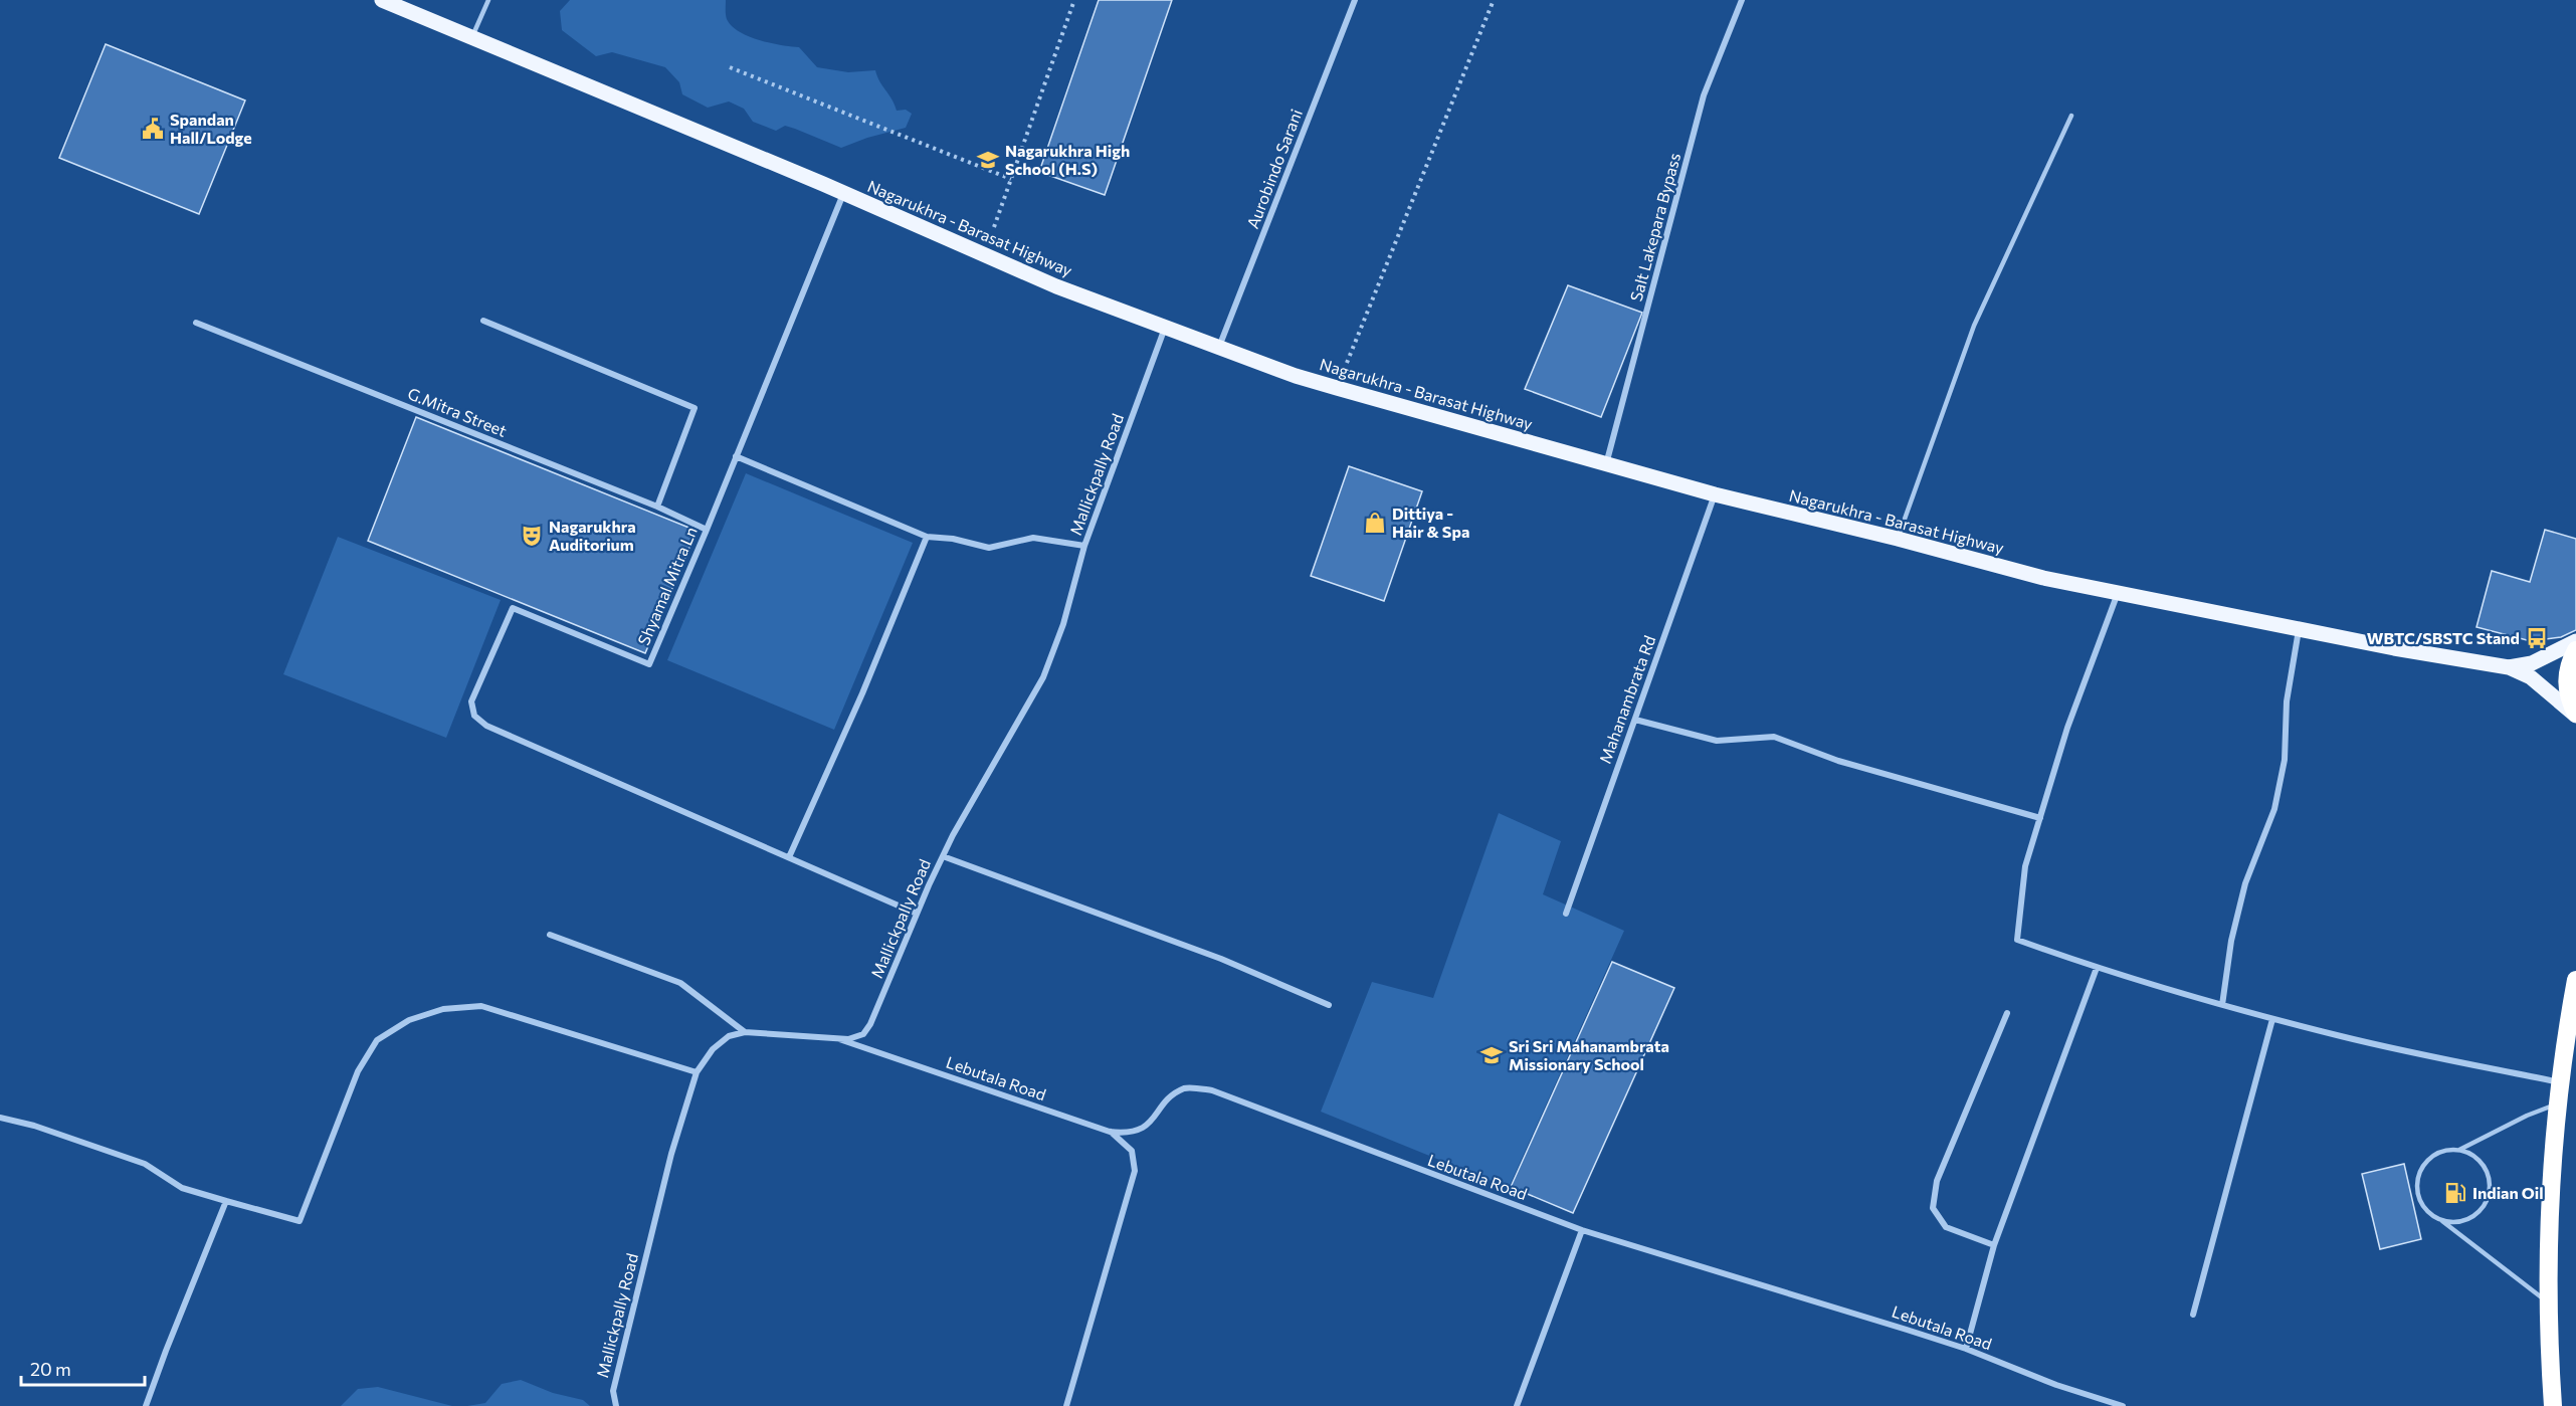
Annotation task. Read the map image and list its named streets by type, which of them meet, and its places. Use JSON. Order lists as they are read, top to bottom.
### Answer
{
  "streets": {
    "main road": ["Nagarukhra - Barasat Highway"],
    "street": [
      "Aurobindo Sarani",
      "Salt Lakepara Bypass",
      "G.Mitra Street",
      "Mallickpally Road",
      "Shyamal Mitra Ln",
      "Mahanambrata Rd",
      "Lebutala Road"
    ]
  },
  "crossings": [
    ["Aurobindo Sarani", "Nagarukhra - Barasat Highway"],
    ["Salt Lakepara Bypass", "Nagarukhra - Barasat Highway"],
    ["Nagarukhra - Barasat Highway", "Mallickpally Road"],
    ["Nagarukhra - Barasat Highway", "Shyamal Mitra Ln"],
    ["Nagarukhra - Barasat Highway", "Mahanambrata Rd"],
    ["G.Mitra Street", "Shyamal Mitra Ln"],
    ["Mallickpally Road", "Shyamal Mitra Ln"],
    ["Mallickpally Road", "Lebutala Road"]
  ],
  "places": {
    "public building": ["Spandan Hall/Lodge"],
    "school or university": ["Nagarukhra High School (H.S)", "Sri Sri Mahanambrata Missionary School"],
    "shop": ["Dittiya - Hair & Spa"],
    "theatre": ["Nagarukhra Auditorium"],
    "bus stop": ["WBTC/SBSTC Stand"],
    "fuel station": ["Indian Oil"]
  },
  "scale_bar": "20 m"
}
